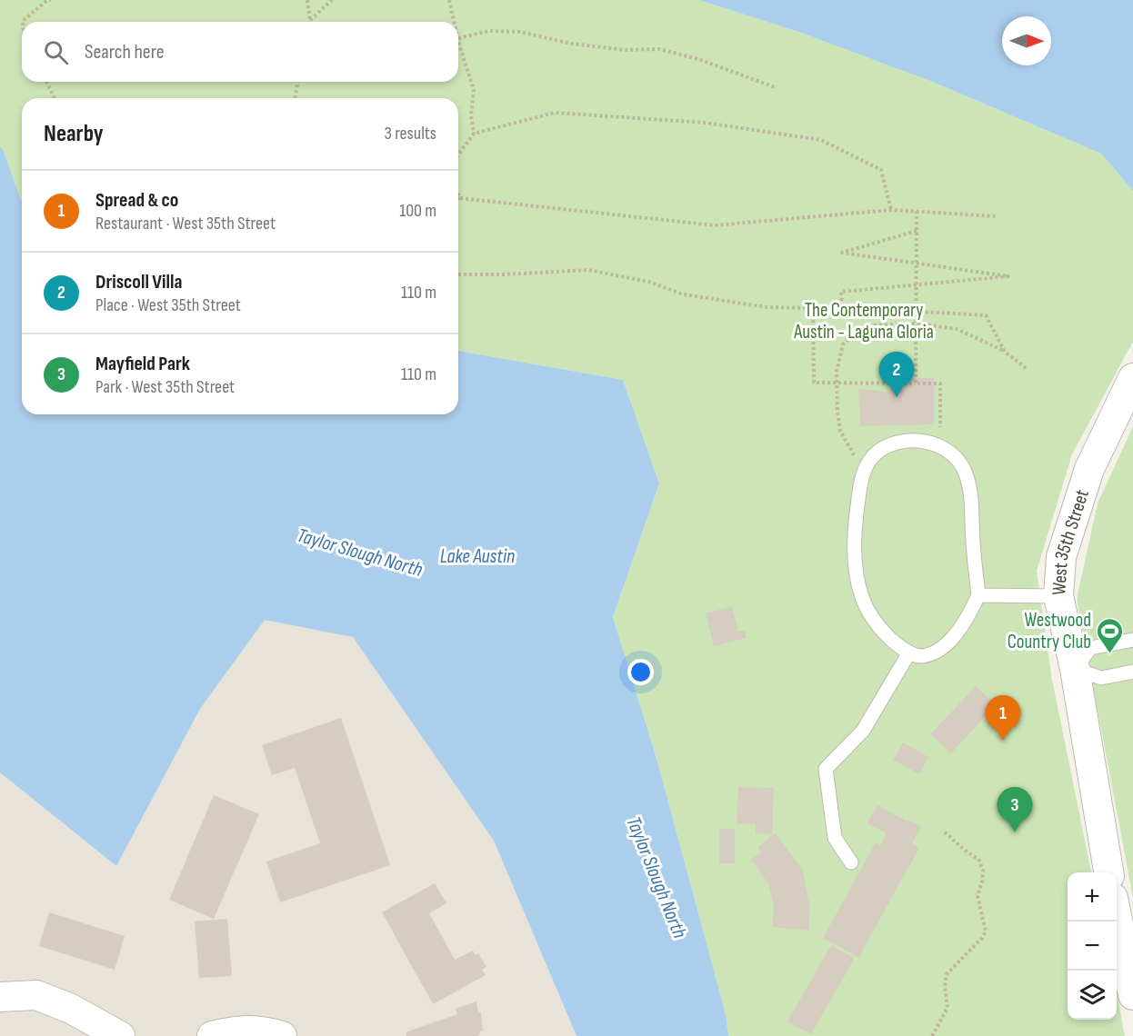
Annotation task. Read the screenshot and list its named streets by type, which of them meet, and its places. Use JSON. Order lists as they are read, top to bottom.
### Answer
{
  "streets": {
    "street": ["West 35th Street"]
  },
  "water": ["Taylor Slough North", "Lake Austin"],
  "parks": ["The Contemporary Austin - Laguna Gloria"],
  "places": {
    "sports": ["Westwood Country Club"]
  },
  "north": "right",
  "page": {
    "search": "Search here",
    "heading": ["Nearby", "3 results"],
    "list": [
      {
        "mark": "1",
        "name": "Spread & co",
        "note": "Restaurant · West 35th Street",
        "value": "100 m"
      },
      {
        "mark": "2",
        "name": "Driscoll Villa",
        "note": "Place · West 35th Street",
        "value": "110 m"
      },
      {
        "mark": "3",
        "name": "Mayfield Park",
        "note": "Park · West 35th Street",
        "value": "110 m"
      }
    ],
    "pins": ["2", "1", "3"],
    "map_buttons": ["+", "−"]
  }
}
